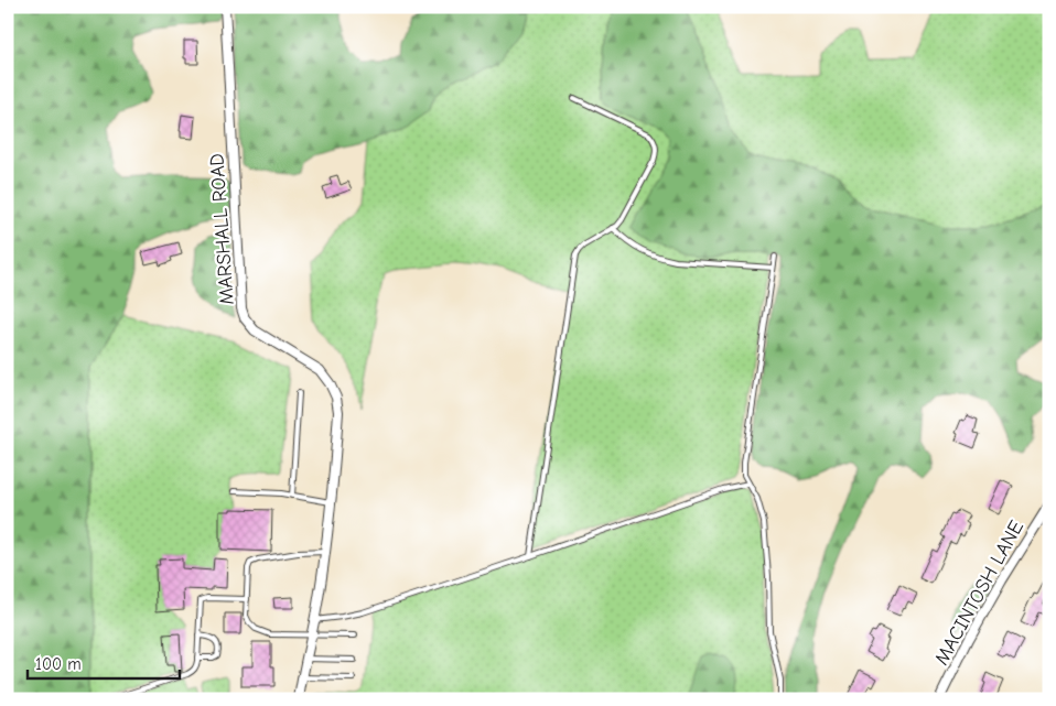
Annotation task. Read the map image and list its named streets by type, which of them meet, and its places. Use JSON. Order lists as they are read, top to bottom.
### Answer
{
  "streets": {
    "street": ["MARSHALL ROAD", "MACINTOSH LANE"]
  },
  "scale_bar": "100 m"
}
